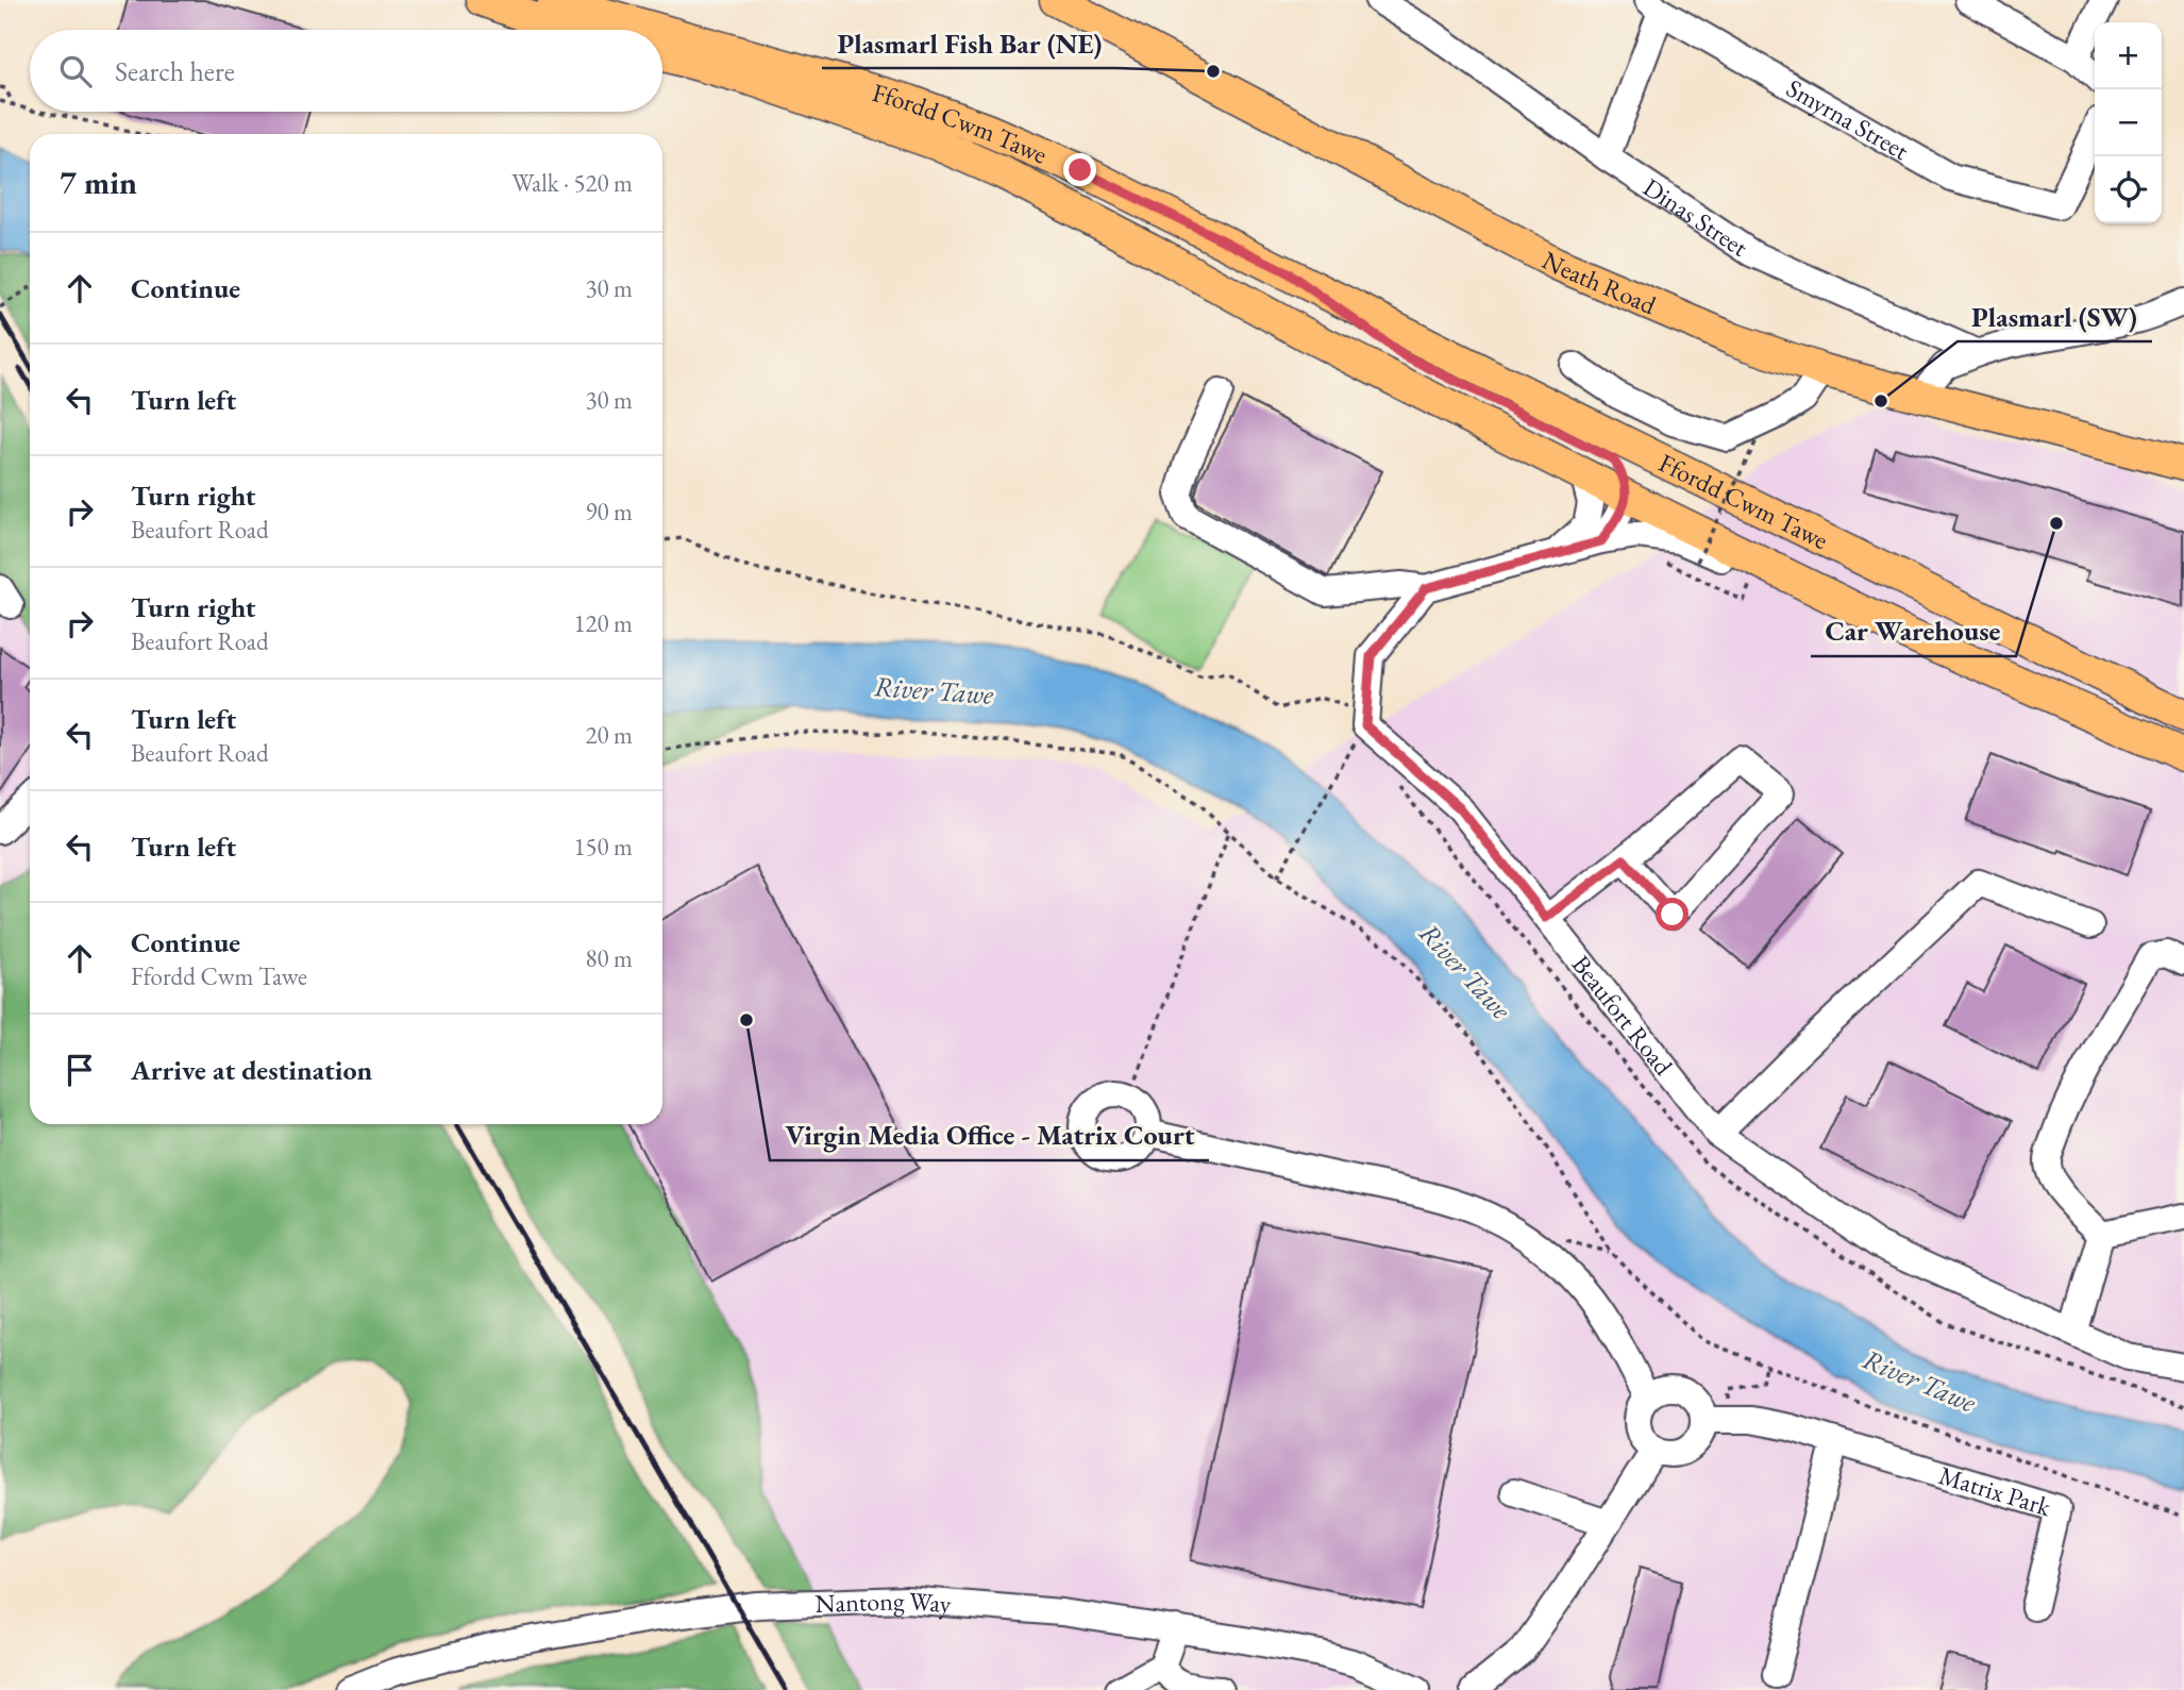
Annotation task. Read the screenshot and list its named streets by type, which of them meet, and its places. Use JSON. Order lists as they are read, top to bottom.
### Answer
{
  "streets": {
    "main road": ["Ffordd Cwm Tawe", "Neath Road"],
    "street": [
      "Smyrna Street",
      "Dinas Street",
      "Beaufort Road",
      "Matrix Park",
      "Nantong Way"
    ]
  },
  "water": ["River Tawe"],
  "places": [
    "Plasmarl Fish Bar (NE)",
    "Plasmarl (SW)",
    "Car Warehouse",
    "Virgin Media Office - Matrix Court"
  ],
  "page": {
    "map_buttons": ["+", "−"],
    "search": "Search here",
    "heading": ["7 min", "Walk · 520 m"],
    "list": [
      ["Continue", "30 m"],
      ["Turn left", "30 m"],
      ["Turn right", "Beaufort Road", "90 m"],
      ["Turn right", "Beaufort Road", "120 m"],
      ["Turn left", "Beaufort Road", "20 m"],
      ["Turn left", "150 m"],
      ["Continue", "Ffordd Cwm Tawe", "80 m"],
      "Arrive at destination"
    ]
  }
}
